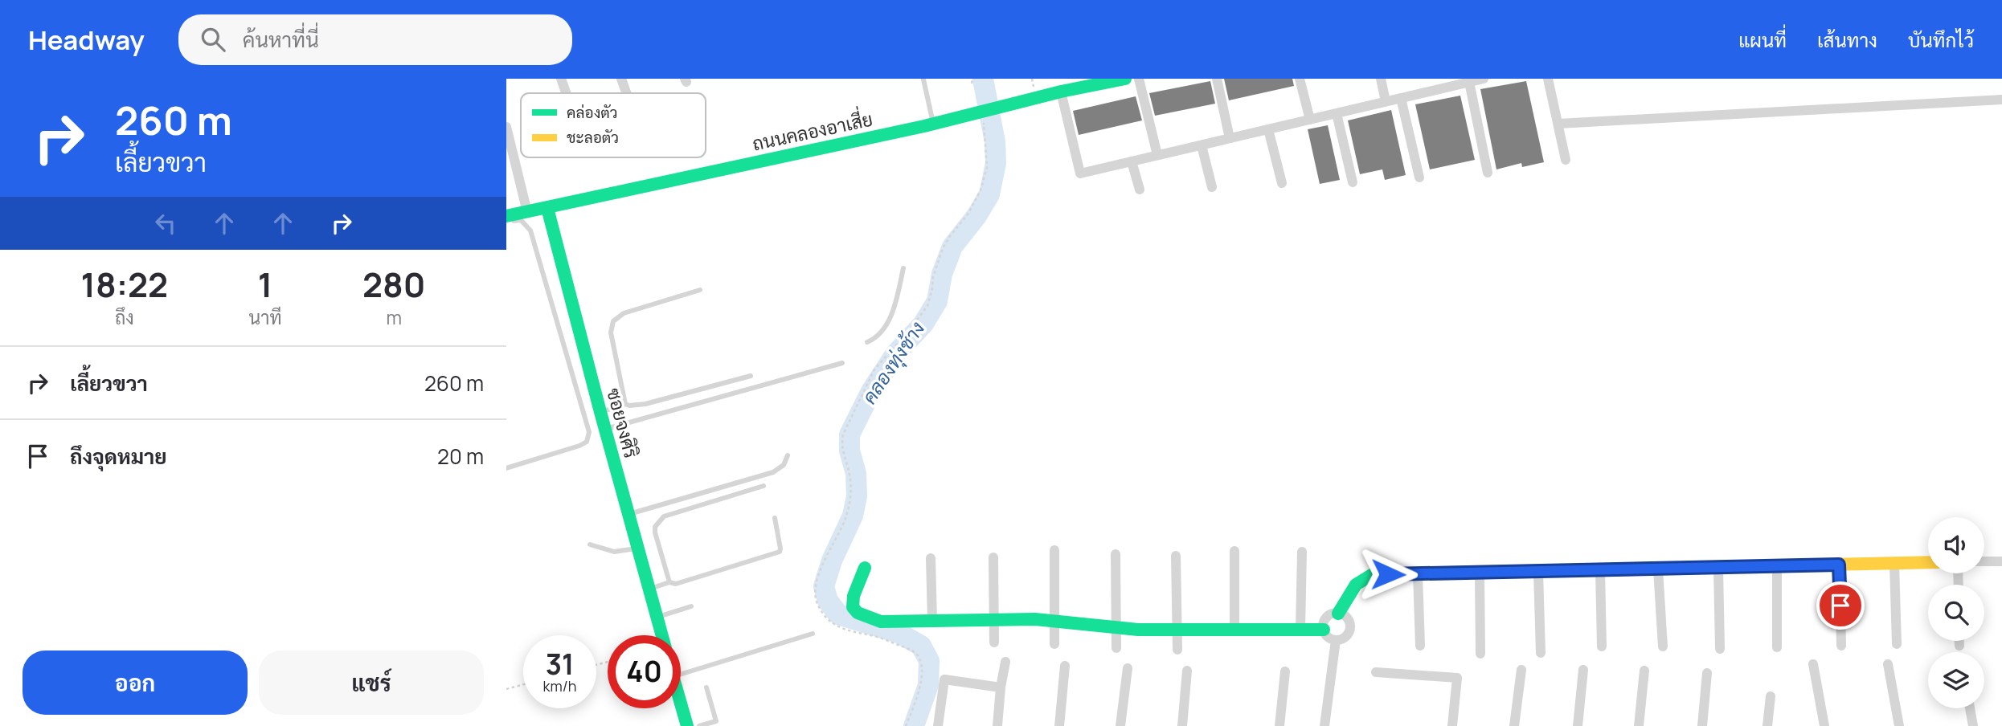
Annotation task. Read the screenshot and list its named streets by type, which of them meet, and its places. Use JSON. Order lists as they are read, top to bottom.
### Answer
{
  "streets": {
    "street": ["ถนนคลองอาเสี่ย", "ซอยจงศิริ"]
  },
  "crossings": [
    ["ถนนคลองอาเสี่ย", "ซอยจงศิริ"]
  ],
  "water": ["คลองทุ่งช้าง"],
  "legend": ["คล่องตัว", "ชะลอตัว"],
  "page": {
    "header": "Headway",
    "search": "ค้นหาที่นี่",
    "nav": ["แผนที่", "เส้นทาง", "บันทึกไว้"],
    "turn": ["260 m", "เลี้ยวขวา"],
    "eta": [
      "18:22",
      "ถึง",
      "1",
      "นาที",
      "280",
      "m"
    ],
    "list": [
      {
        "name": "เลี้ยวขวา",
        "value": "260 m"
      },
      {
        "name": "ถึงจุดหมาย",
        "value": "20 m"
      }
    ],
    "speed": "31 km/h",
    "limit": "40",
    "buttons": ["ออก", "แชร์"]
  }
}
